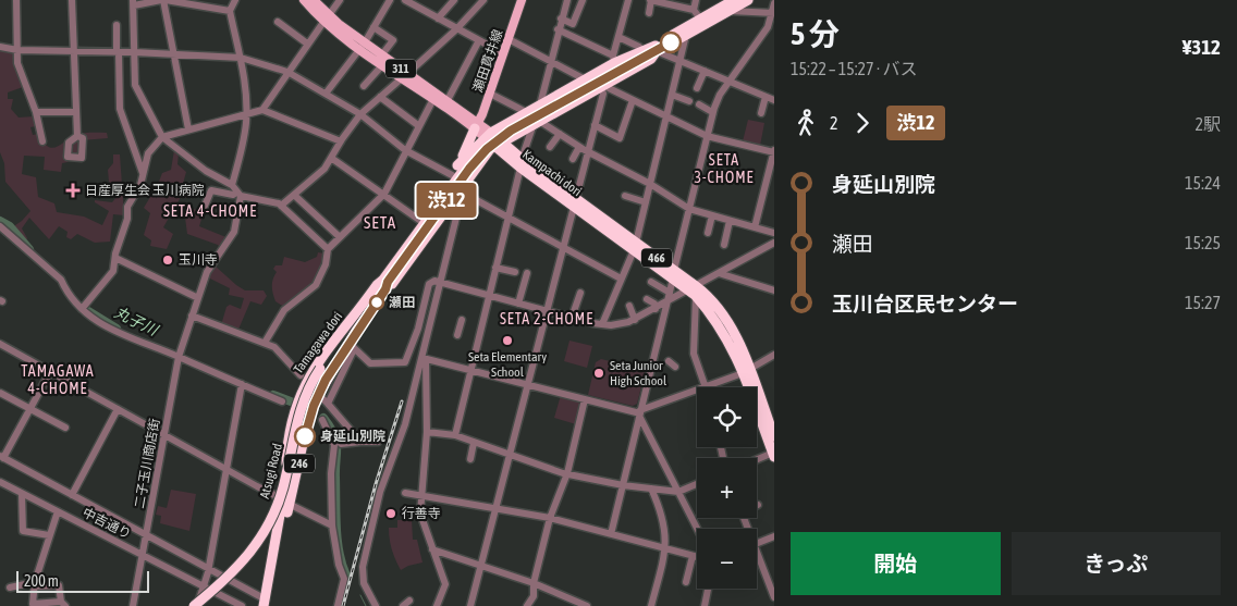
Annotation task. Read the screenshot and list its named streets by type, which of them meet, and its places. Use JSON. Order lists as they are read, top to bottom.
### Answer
{
  "streets": {
    "highway": [
      "Kampachi dori",
      "466",
      "Tamagawa dori",
      "246",
      "Atsugi Road"
    ],
    "main road": ["瀬田貫井線", "311"],
    "street": ["二子玉川商店街", "中吉通り"]
  },
  "crossings": [
    ["瀬田貫井線", "Kampachi dori"],
    ["Kampachi dori", "466"],
    ["Kampachi dori", "246"],
    ["466", "246"],
    ["Tamagawa dori", "246"],
    ["Tamagawa dori", "Atsugi Road"],
    ["二子玉川商店街", "中吉通り"]
  ],
  "districts": [
    "SETA 3-CHOME",
    "SETA 4-CHOME",
    "SETA",
    "SETA 2-CHOME",
    "TAMAGAWA 4-CHOME"
  ],
  "water": ["丸子川"],
  "places": {
    "health": ["日産厚生会 玉川病院"],
    "other": [
      "玉川寺",
      "瀬田",
      "Seta Elementary School",
      "Seta Junior High School",
      "身延山別院",
      "行善寺"
    ]
  },
  "lines": ["bus line 渋12"],
  "scale_bar": "200 m",
  "page": {
    "on_map": "渋12",
    "heading": ["5 分", "15:22 – 15:27 · バス", "¥312"],
    "legs": ["2", "渋12", "2駅"],
    "list": [
      {
        "name": "身延山別院",
        "value": "15:24"
      },
      {
        "name": "瀬田",
        "value": "15:25"
      },
      {
        "name": "玉川台区民センター",
        "value": "15:27"
      }
    ],
    "map_buttons": ["+", "−"],
    "buttons": ["開始", "きっぷ"],
    "scale": "200 m"
  }
}
